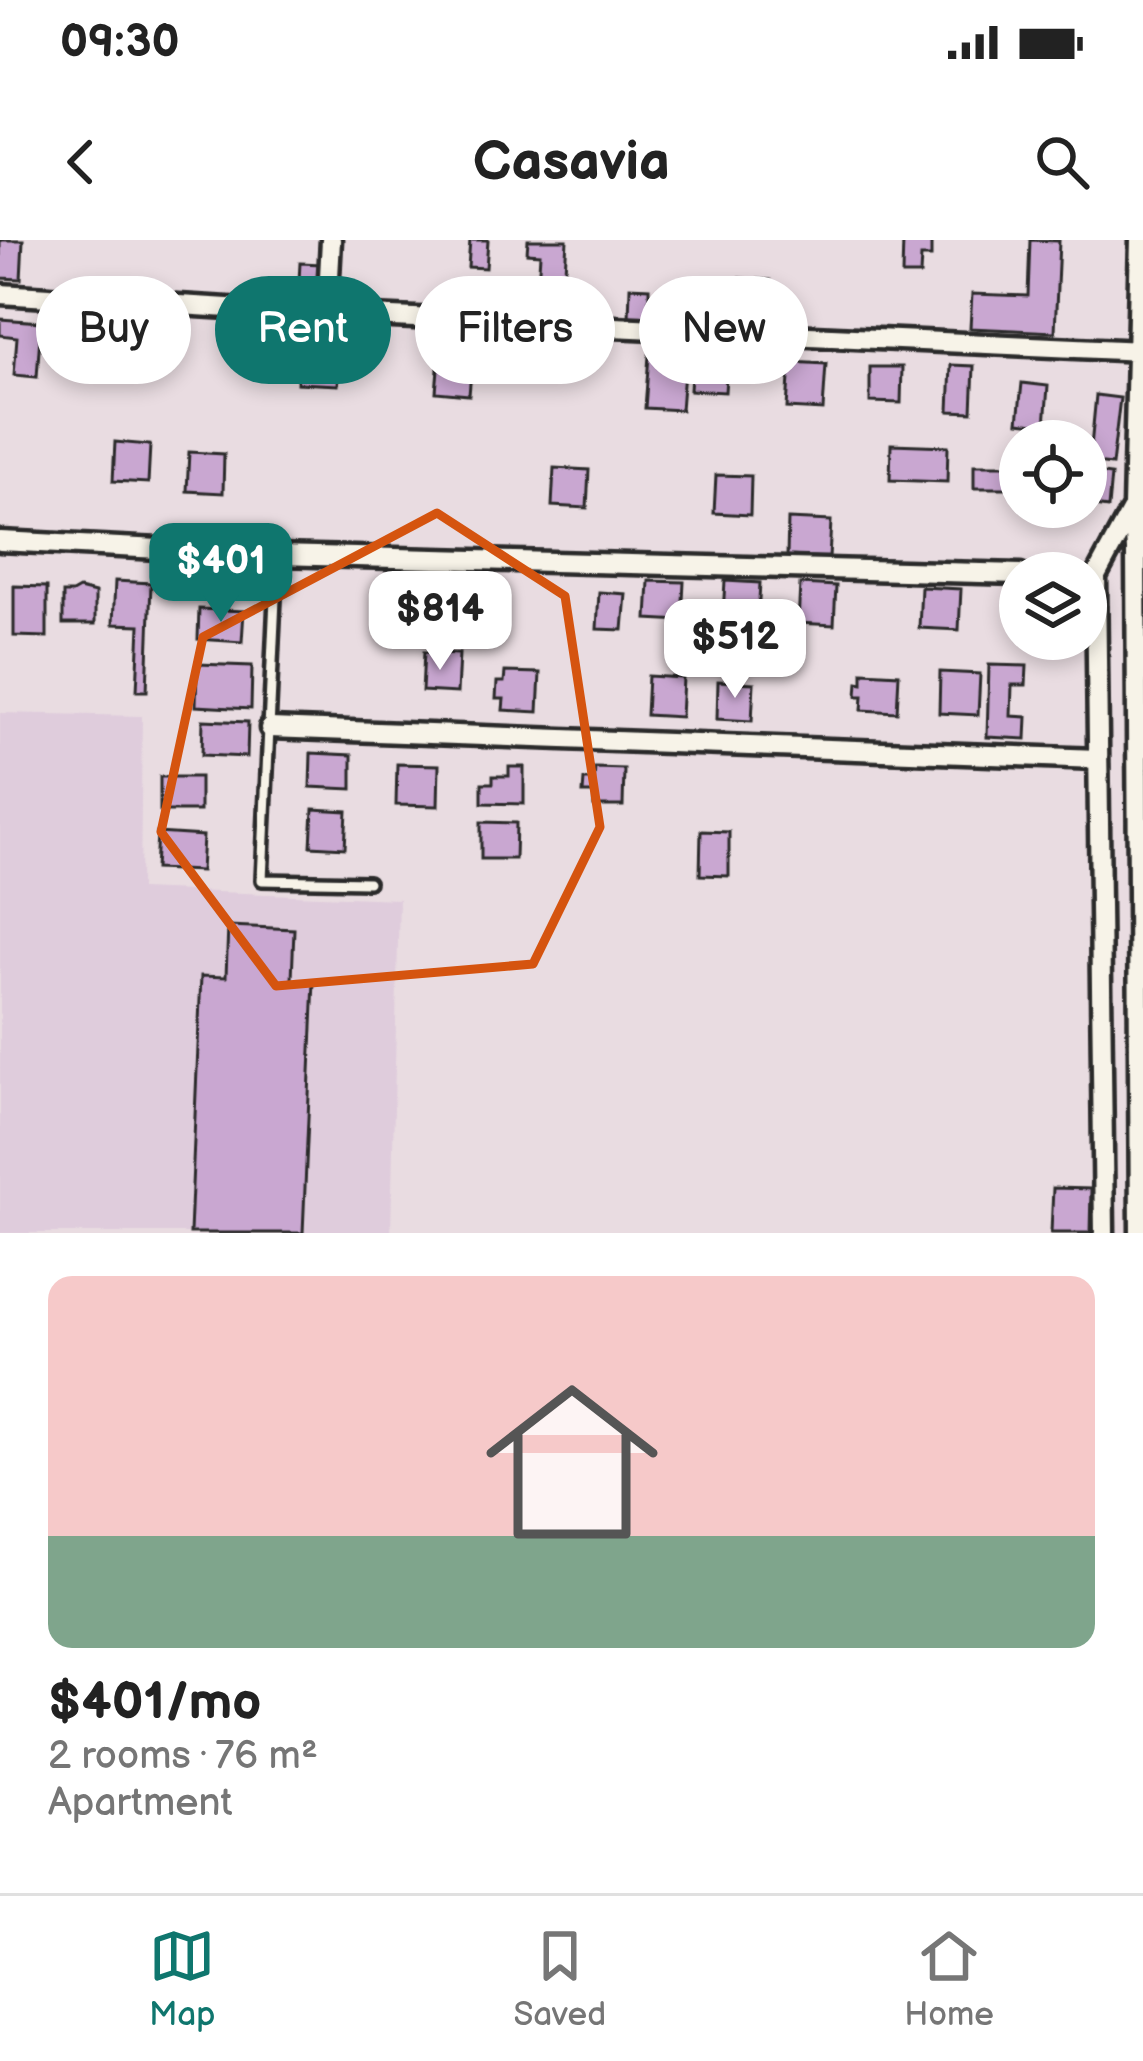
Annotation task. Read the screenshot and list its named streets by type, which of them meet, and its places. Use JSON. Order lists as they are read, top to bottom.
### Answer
{
  "page": {
    "status": "09:30",
    "header": "Casavia",
    "chip": [
      "Buy",
      "Rent",
      "Filters",
      "New"
    ],
    "price": ["$401", "$814", "$512"],
    "list": [
      {
        "name": "$401/mo",
        "note": "2 rooms · 76 m² · Apartment"
      }
    ],
    "tabs": ["Map", "Saved", "Home"]
  }
}
